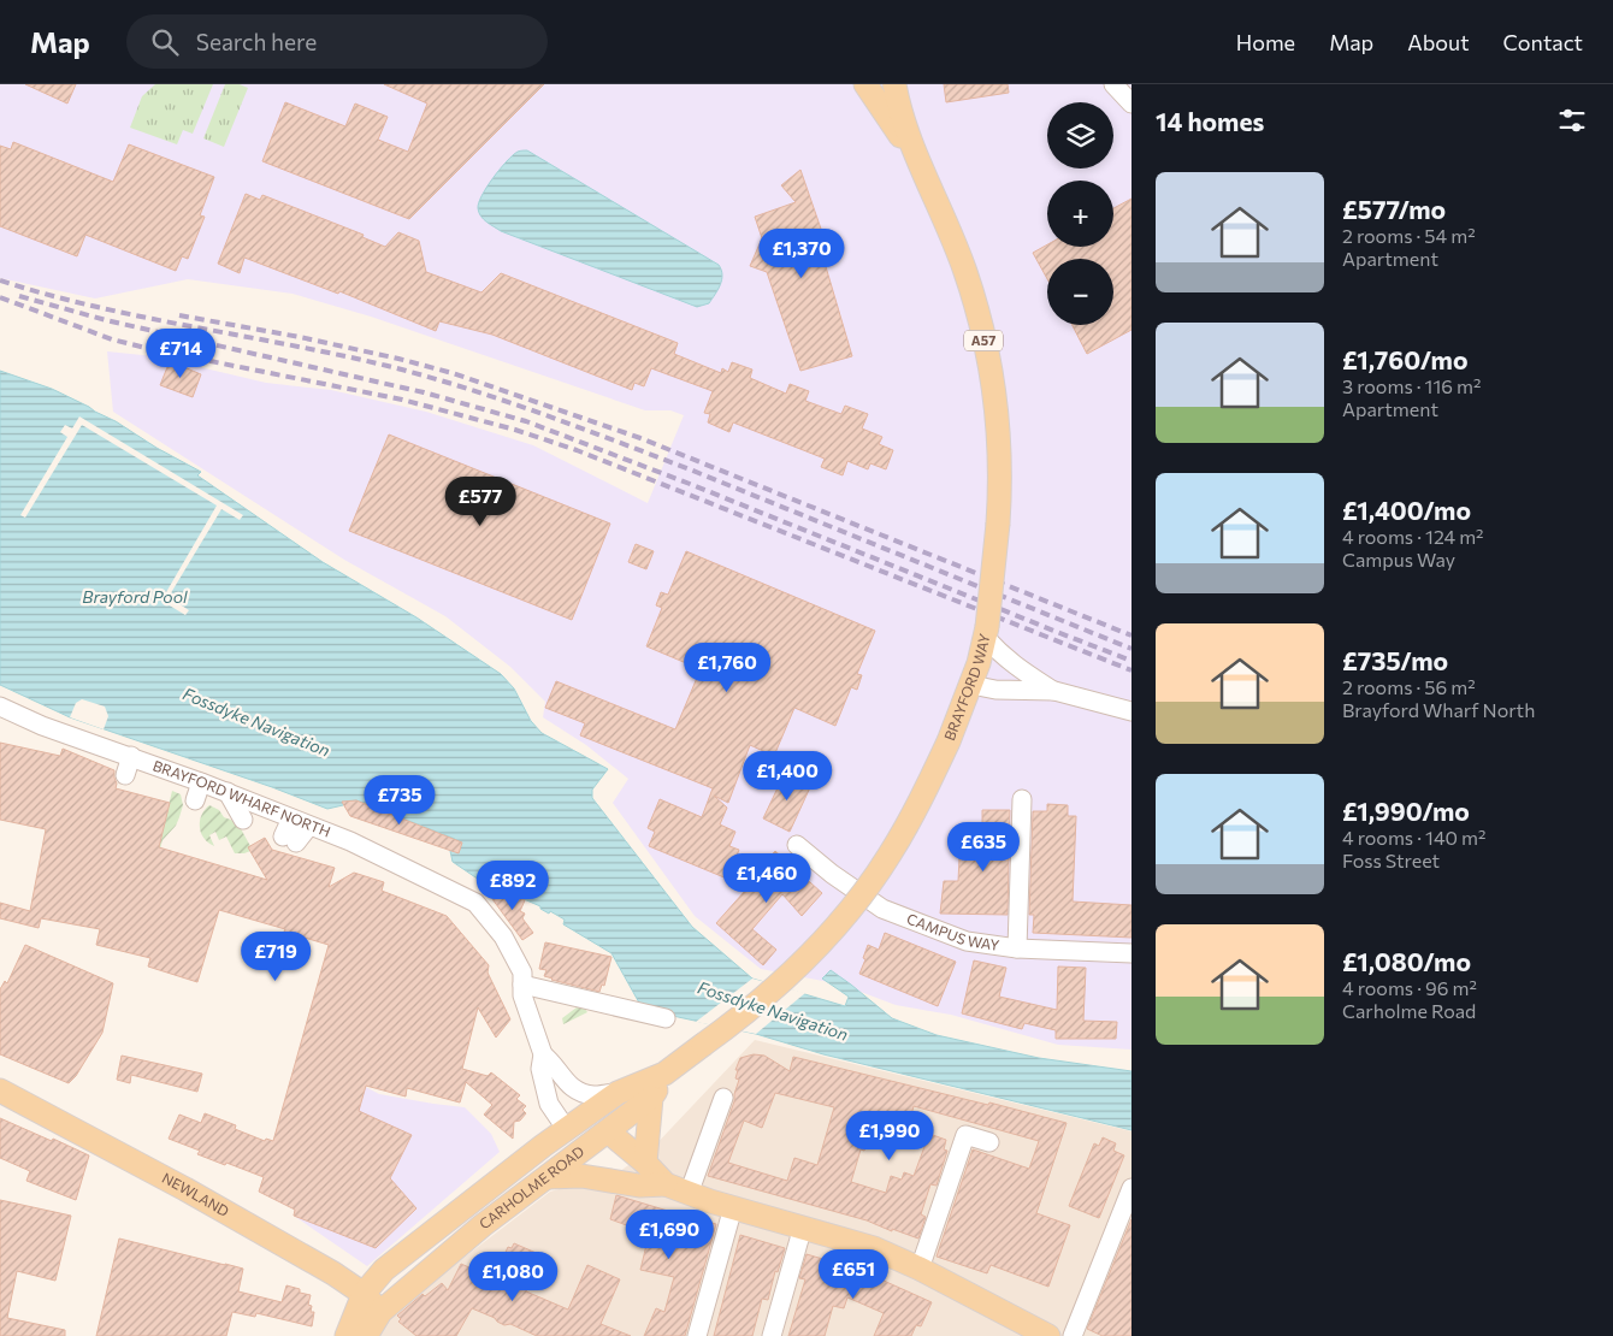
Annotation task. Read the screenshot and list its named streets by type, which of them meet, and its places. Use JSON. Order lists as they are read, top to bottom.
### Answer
{
  "streets": {
    "main road": [
      "A57",
      "BRAYFORD WAY",
      "CARHOLME ROAD",
      "NEWLAND"
    ],
    "street": ["BRAYFORD WHARF NORTH", "CAMPUS WAY"]
  },
  "crossings": [
    ["BRAYFORD WAY", "CARHOLME ROAD"],
    ["BRAYFORD WHARF NORTH", "CARHOLME ROAD"],
    ["CARHOLME ROAD", "NEWLAND"]
  ],
  "water": ["Brayford Pool", "Fossdyke Navigation"],
  "page": {
    "header": "Map",
    "search": "Search here",
    "nav": [
      "Home",
      "Map",
      "About",
      "Contact"
    ],
    "heading": "14 homes",
    "map_buttons": ["+", "−"],
    "list": [
      {
        "name": "£577/mo",
        "note": "2 rooms · 54 m² · Apartment"
      },
      {
        "name": "£1,760/mo",
        "note": "3 rooms · 116 m² · Apartment"
      },
      {
        "name": "£1,400/mo",
        "note": "4 rooms · 124 m² · Campus Way"
      },
      {
        "name": "£735/mo",
        "note": "2 rooms · 56 m² · Brayford Wharf North"
      },
      {
        "name": "£1,990/mo",
        "note": "4 rooms · 140 m² · Foss Street"
      },
      {
        "name": "£1,080/mo",
        "note": "4 rooms · 96 m² · Carholme Road"
      }
    ],
    "price": [
      "£1,370",
      "£714",
      "£577",
      "£1,760",
      "£1,400",
      "£735",
      "£635",
      "£1,460",
      "£892",
      "£719",
      "£1,990",
      "£1,690",
      "£651",
      "£1,080"
    ]
  }
}
